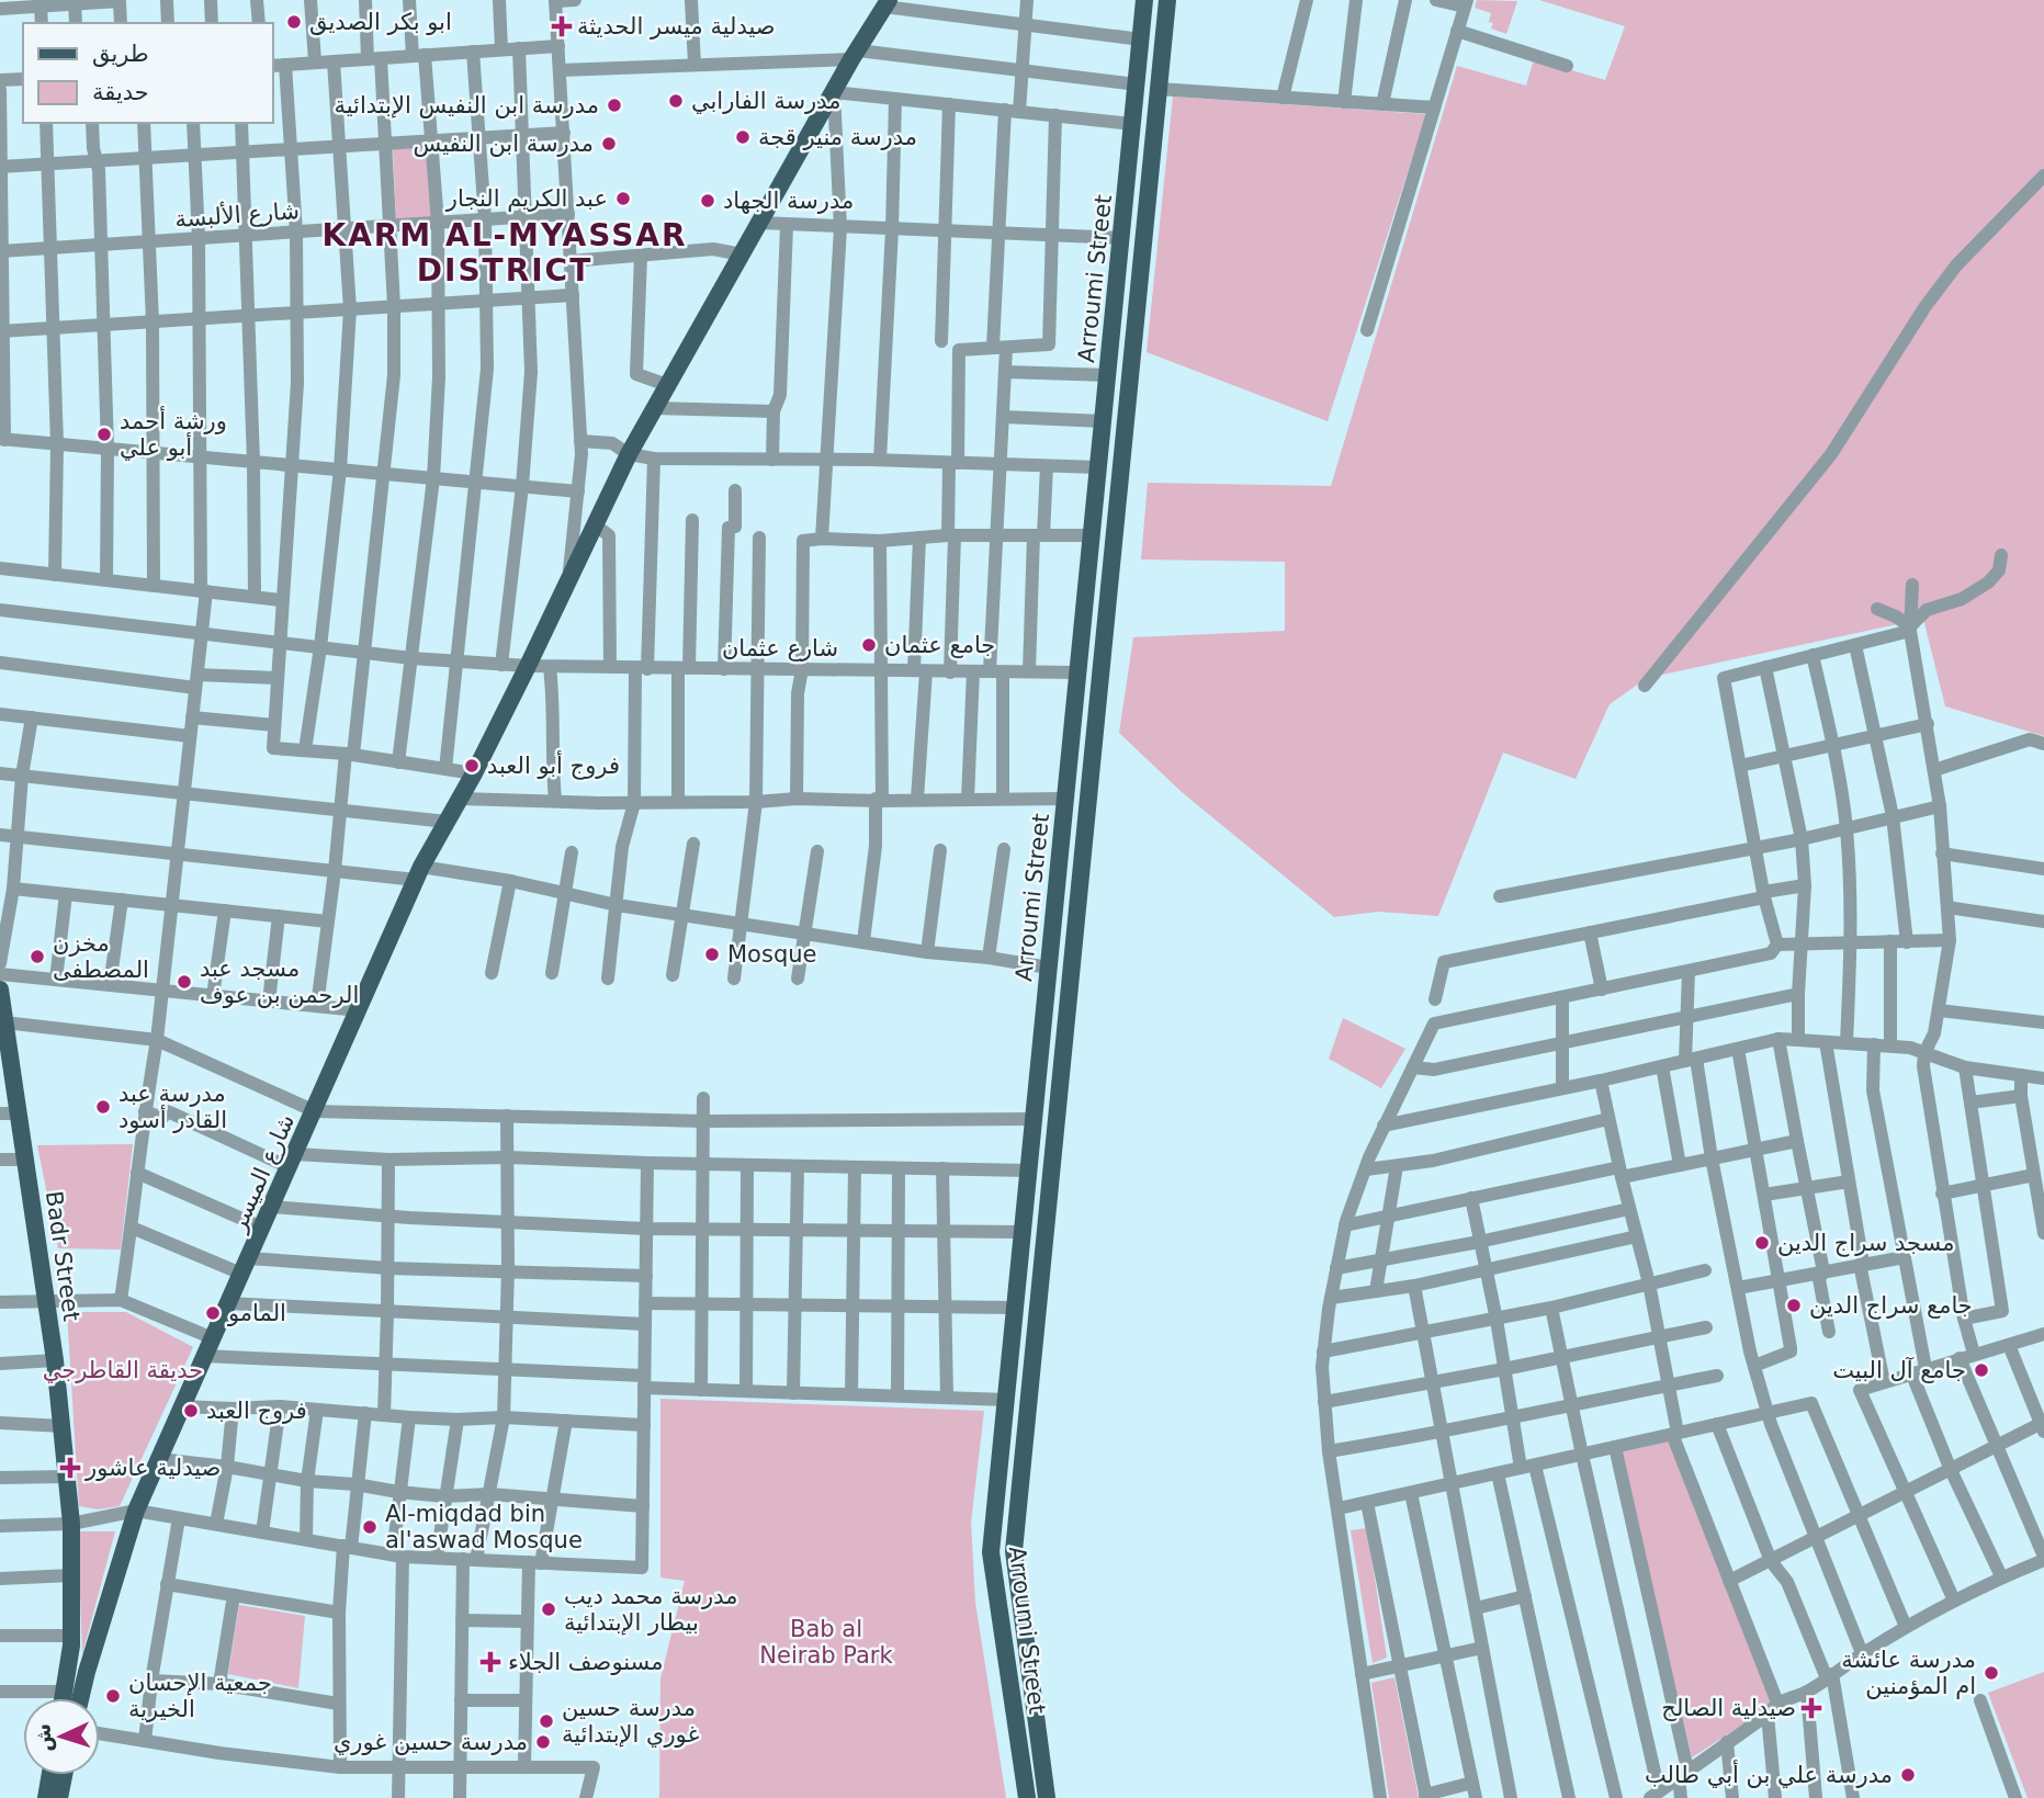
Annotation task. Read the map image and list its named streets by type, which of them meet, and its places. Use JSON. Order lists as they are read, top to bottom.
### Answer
{
  "streets": {
    "main road": ["Arroumi Street", "شارع الميسر", "Badr Street"],
    "street": ["شارع الألبسة", "شارع عثمان"]
  },
  "crossings": [
    ["Arroumi Street", "شارع عثمان"],
    ["شارع عثمان", "شارع الميسر"]
  ],
  "districts": ["KARM AL-MYASSAR DISTRICT"],
  "parks": ["حديقة القاطرجي", "Bab al Neirab Park"],
  "places": {
    "other": [
      "ابو بكر الصديق",
      "مدرسة الفارابي",
      "مدرسة ابن النفيس الإبتدائية",
      "مدرسة منير قجة",
      "مدرسة ابن النفيس",
      "عبد الكريم النجار",
      "مدرسة الجهاد",
      "ورشة أحمد أبو علي",
      "جامع عثمان",
      "فروج أبو العبد",
      "Mosque",
      "مخزن المصطفى",
      "مسجد عبد الرحمن بن عوف",
      "مدرسة عبد القادر أسود",
      "مسجد سراج الدين",
      "جامع سراج الدين",
      "المامو",
      "جامع آل البيت",
      "فروج العبد",
      "Al-miqdad bin al'aswad Mosque",
      "مدرسة محمد ديب بيطار الإبتدائية",
      "مدرسة عائشة ام المؤمنين",
      "جمعية الإحسان الخيرية",
      "مدرسة حسين غوري الإبتدائية",
      "مدرسة حسين غوري",
      "مدرسة علي بن أبي طالب"
    ],
    "health": [
      "صيدلية ميسر الحديثة",
      "صيدلية عاشور",
      "مسنوصف الجلاء",
      "صيدلية الصالح"
    ]
  },
  "legend": ["طريق", "حديقة"],
  "north": "left"
}
